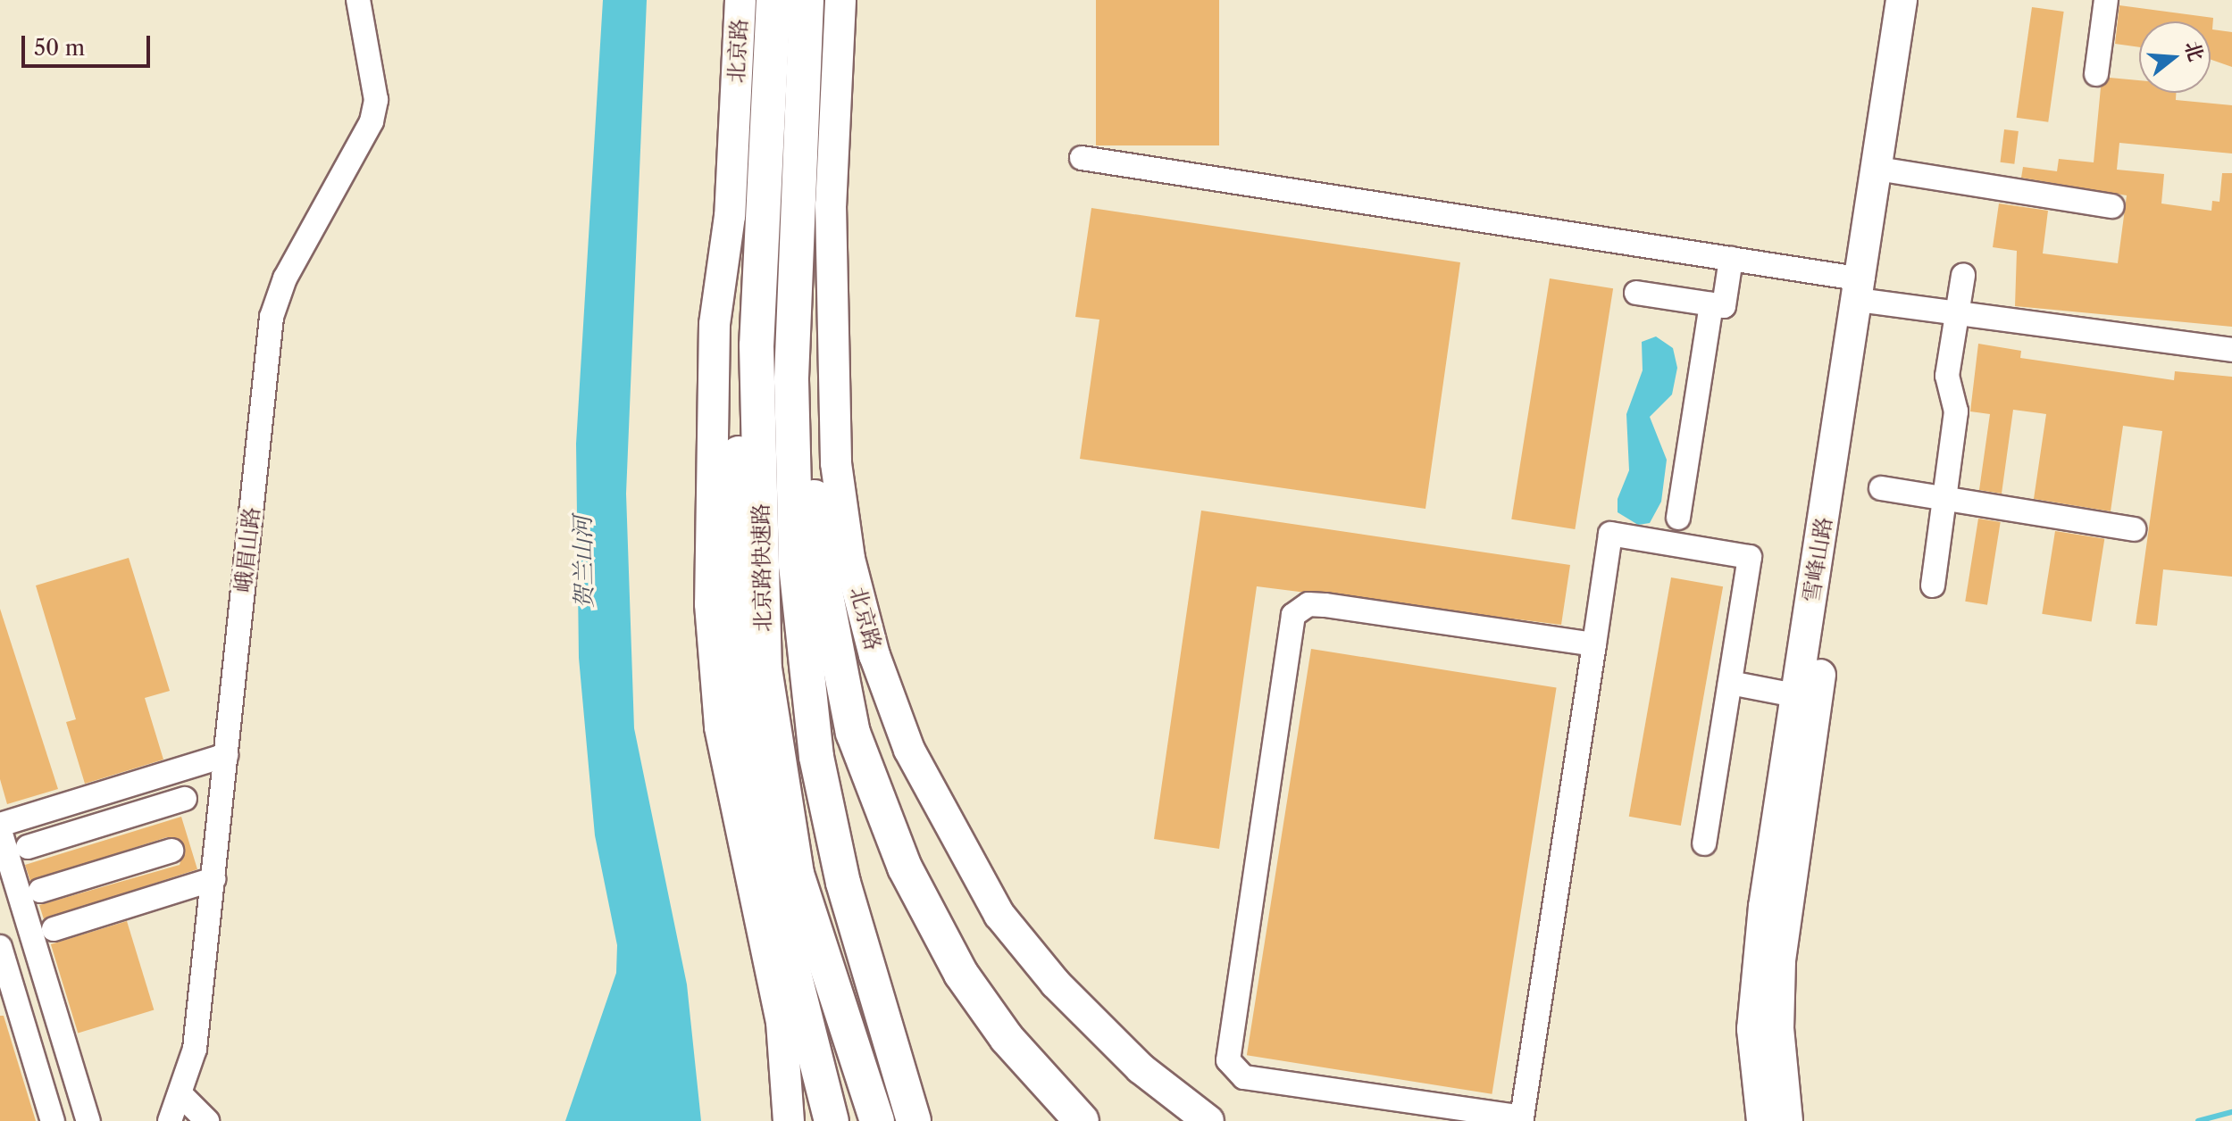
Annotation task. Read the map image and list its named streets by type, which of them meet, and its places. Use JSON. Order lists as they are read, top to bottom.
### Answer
{
  "streets": {
    "highway": ["北京路快速路"],
    "main road": ["北京路", "雪峰山路"],
    "street": ["峨眉山路"]
  },
  "water": ["贺兰山河"],
  "scale_bar": "50 m",
  "north": "right"
}
